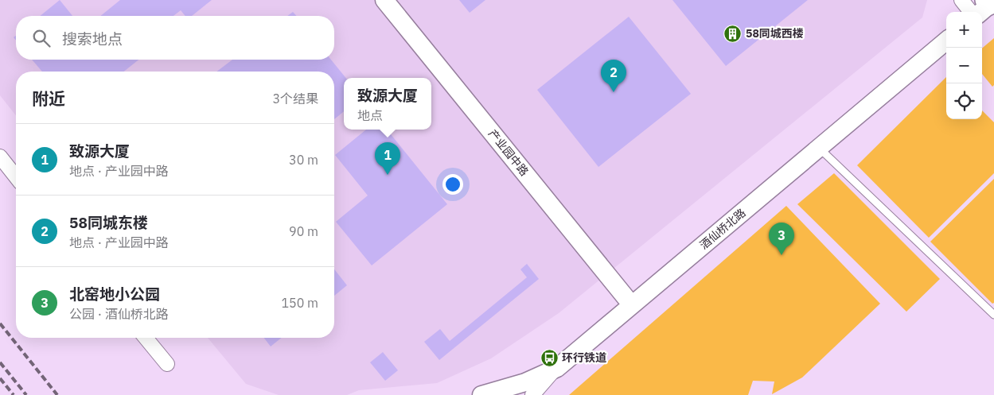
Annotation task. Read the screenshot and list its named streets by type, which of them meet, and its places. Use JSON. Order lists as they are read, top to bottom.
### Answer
{
  "streets": {
    "street": ["产业园中路", "酒仙桥北路"]
  },
  "crossings": [
    ["产业园中路", "酒仙桥北路"]
  ],
  "places": {
    "building": ["58同城西楼"],
    "bus stop": ["环行铁道"]
  },
  "page": {
    "map_buttons": ["+", "−"],
    "search": "搜索地点",
    "pins": ["2", "1", "3"],
    "heading": ["附近", "3个结果"],
    "popup": ["致源大厦", "地点"],
    "list": [
      {
        "mark": "1",
        "name": "致源大厦",
        "note": "地点 · 产业园中路",
        "value": "30 m"
      },
      {
        "mark": "2",
        "name": "58同城东楼",
        "note": "地点 · 产业园中路",
        "value": "90 m"
      },
      {
        "mark": "3",
        "name": "北窑地小公园",
        "note": "公园 · 酒仙桥北路",
        "value": "150 m"
      }
    ]
  }
}
